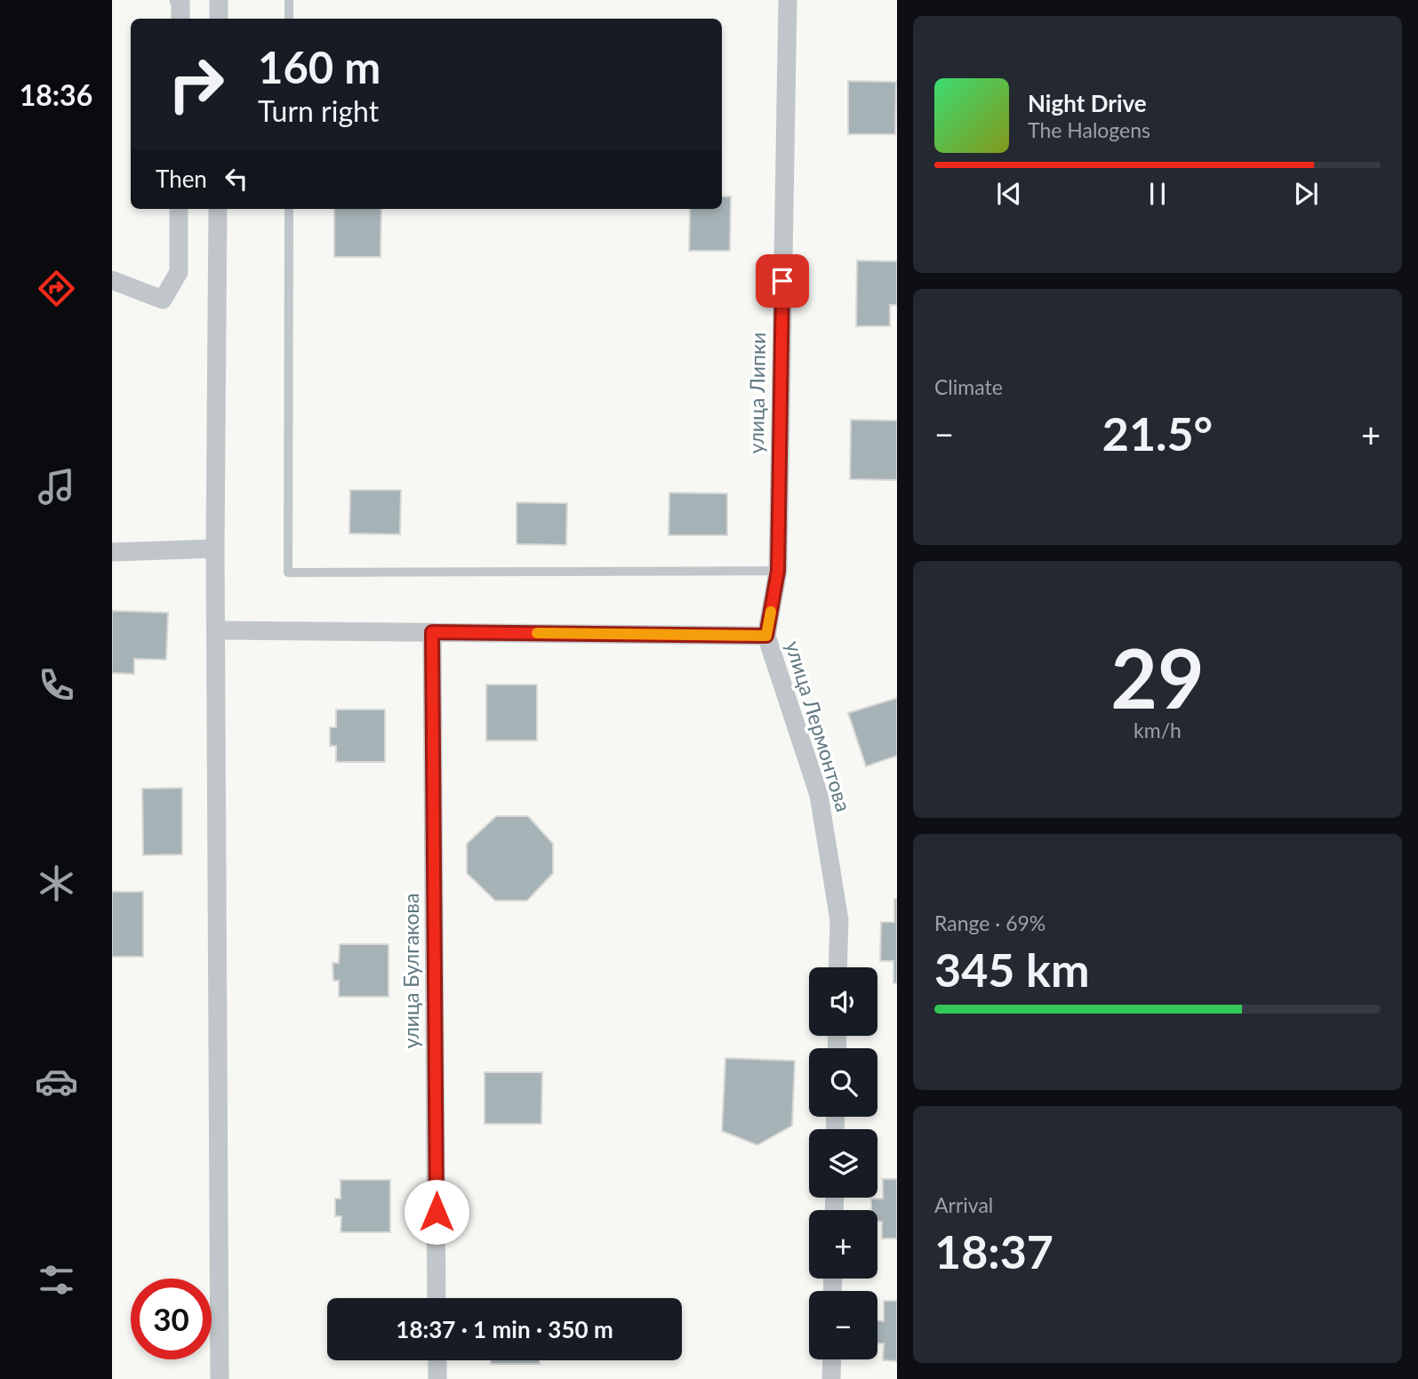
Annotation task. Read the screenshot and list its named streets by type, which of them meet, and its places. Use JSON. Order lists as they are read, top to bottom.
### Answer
{
  "streets": {
    "street": ["улица Липки", "улица Лермонтова", "улица Булгакова"]
  },
  "crossings": [
    ["улица Липки", "улица Лермонтова"]
  ],
  "page": {
    "tabs": "18:36",
    "turn": ["160 m", "Turn right"],
    "song": ["Night Drive", "The Halogens"],
    "then": "Then",
    "tile": [
      "Climate",
      ["29", "km/h"],
      ["Range · 69%", "345 km"],
      ["Arrival", "18:37"]
    ],
    "heat": ["−", "21.5°", "+"],
    "map_buttons": ["+", "−"],
    "limit": "30",
    "trip": "18:37 · 1 min · 350 m"
  }
}
